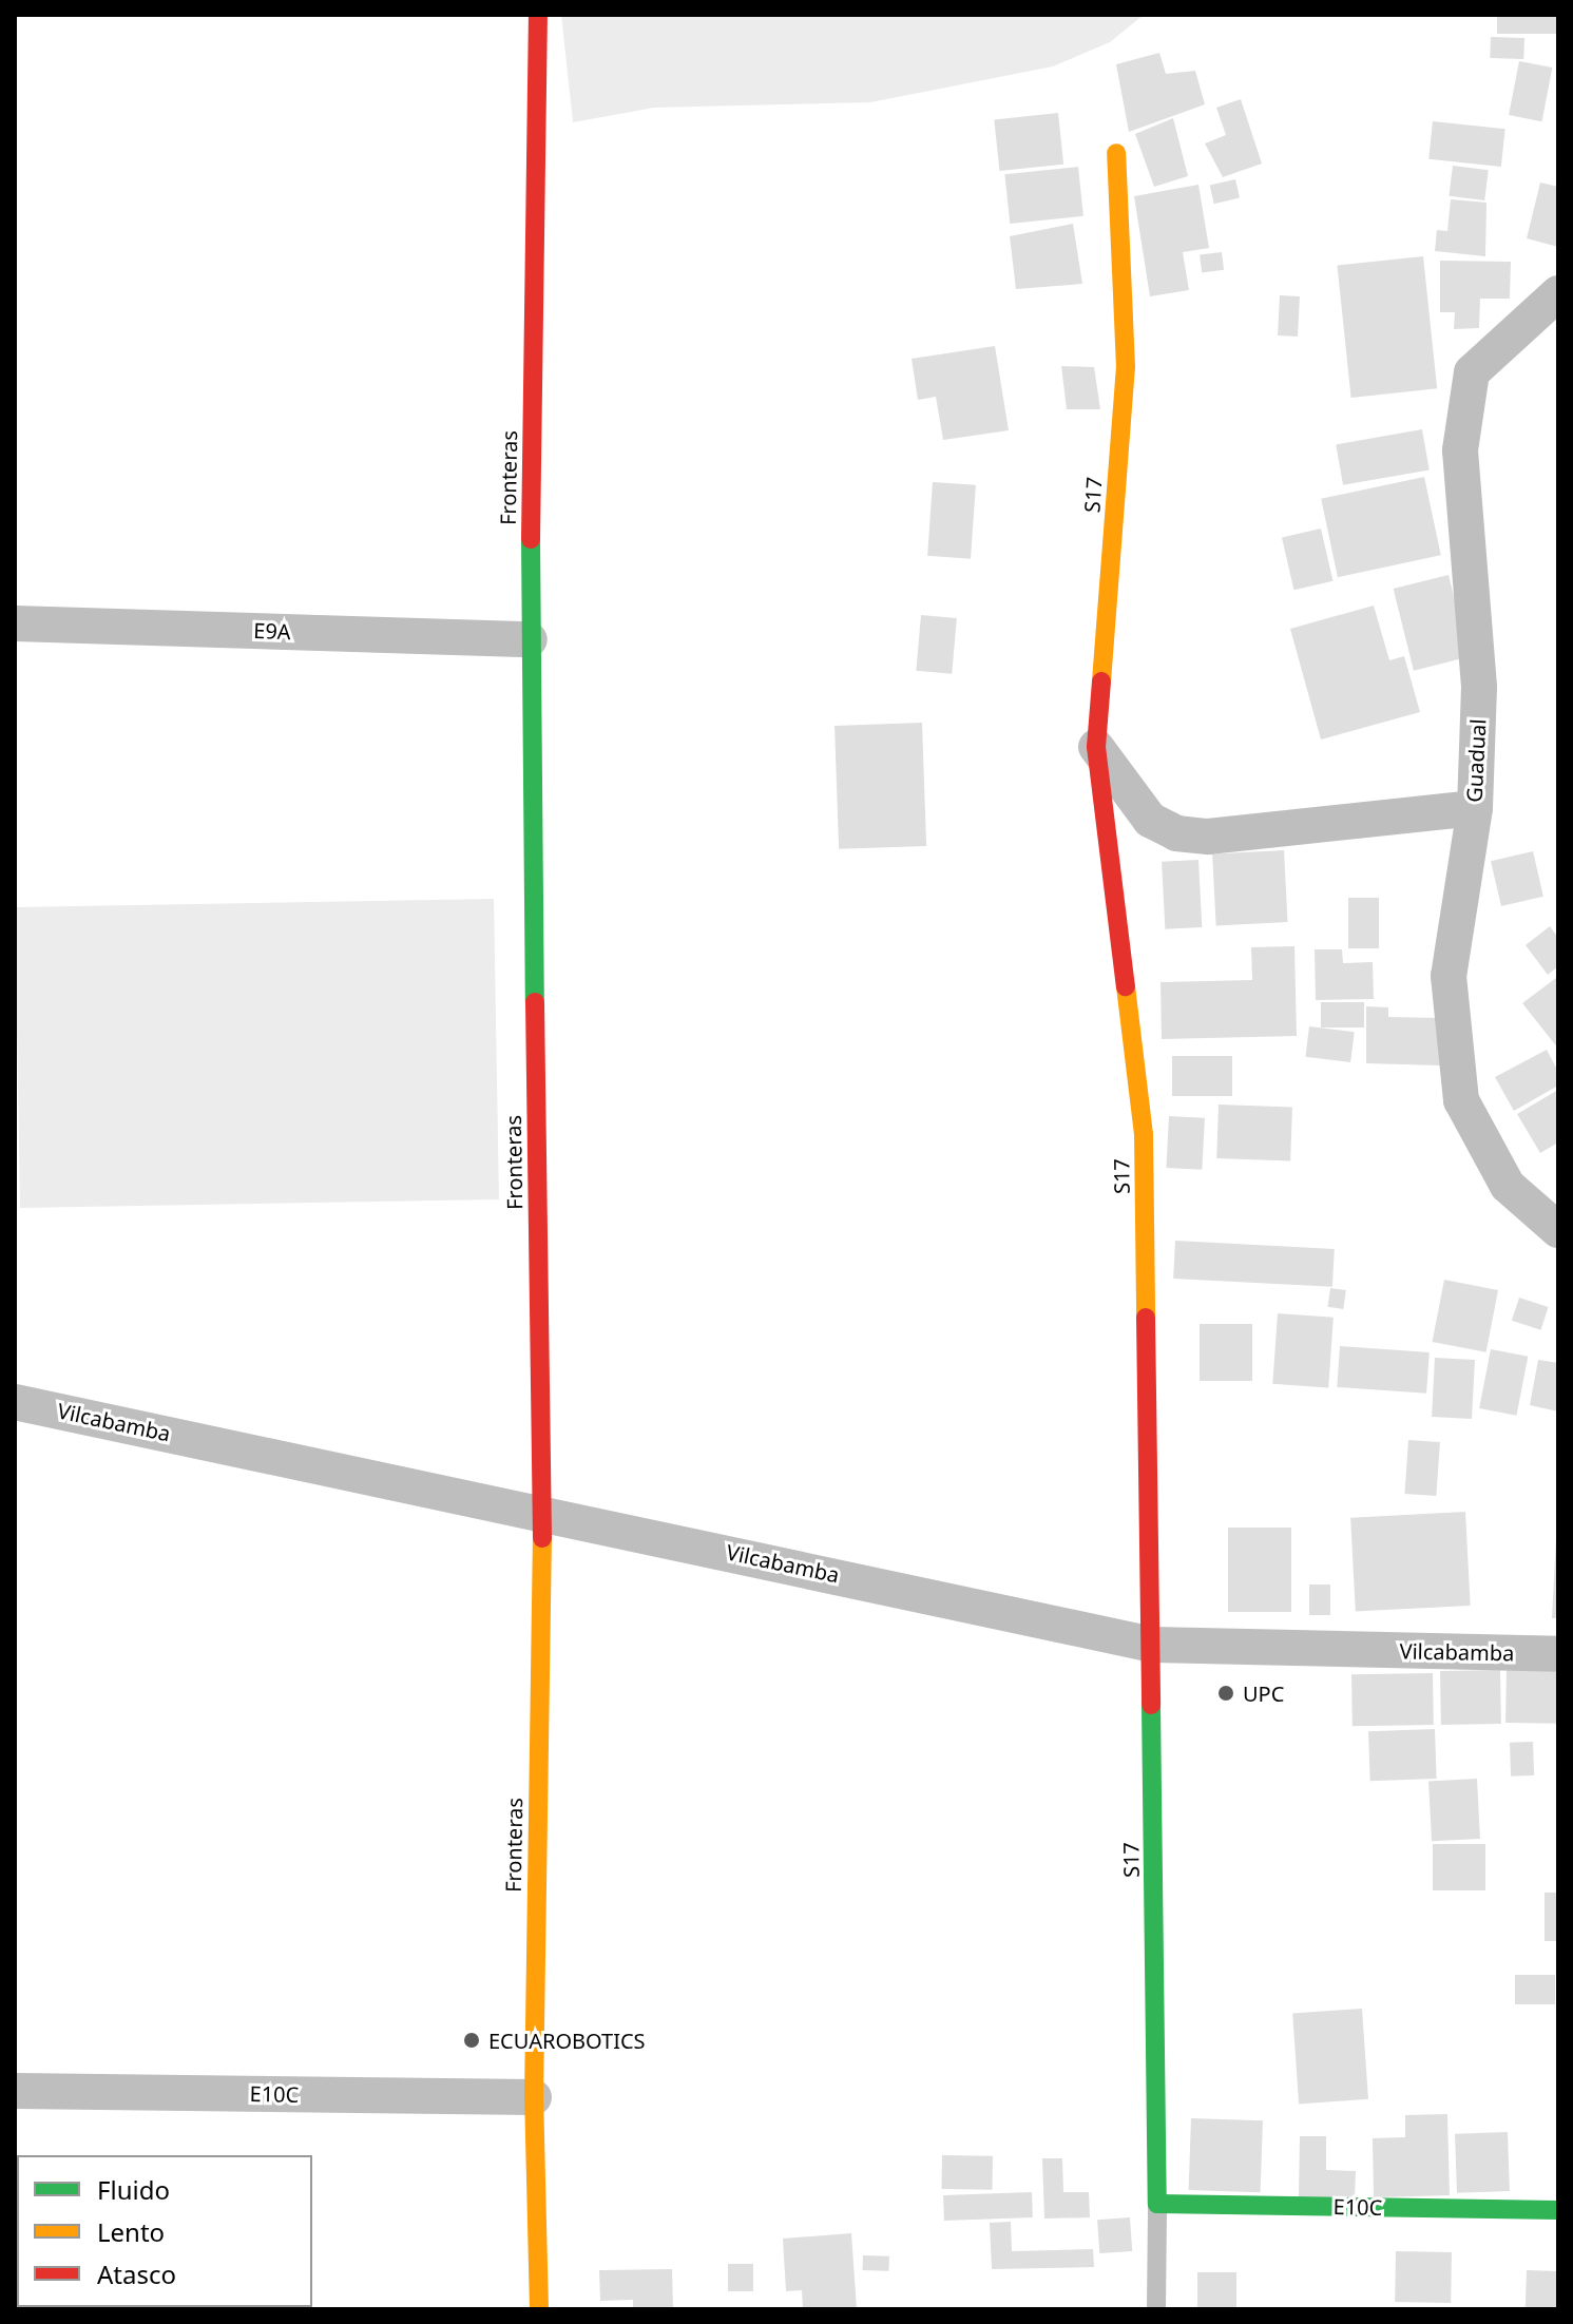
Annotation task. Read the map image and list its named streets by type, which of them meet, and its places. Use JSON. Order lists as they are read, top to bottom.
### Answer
{
  "streets": {
    "street": [
      "Fronteras",
      "S17",
      "E9A",
      "Guadual",
      "Vilcabamba",
      "E10C"
    ]
  },
  "crossings": [
    ["Fronteras", "E9A"],
    ["Fronteras", "Vilcabamba"],
    ["Fronteras", "E10C"],
    ["S17", "Vilcabamba"],
    ["S17", "E10C"]
  ],
  "places": ["UPC", "ECUAROBOTICS"],
  "legend": ["Fluido", "Lento", "Atasco"]
}
